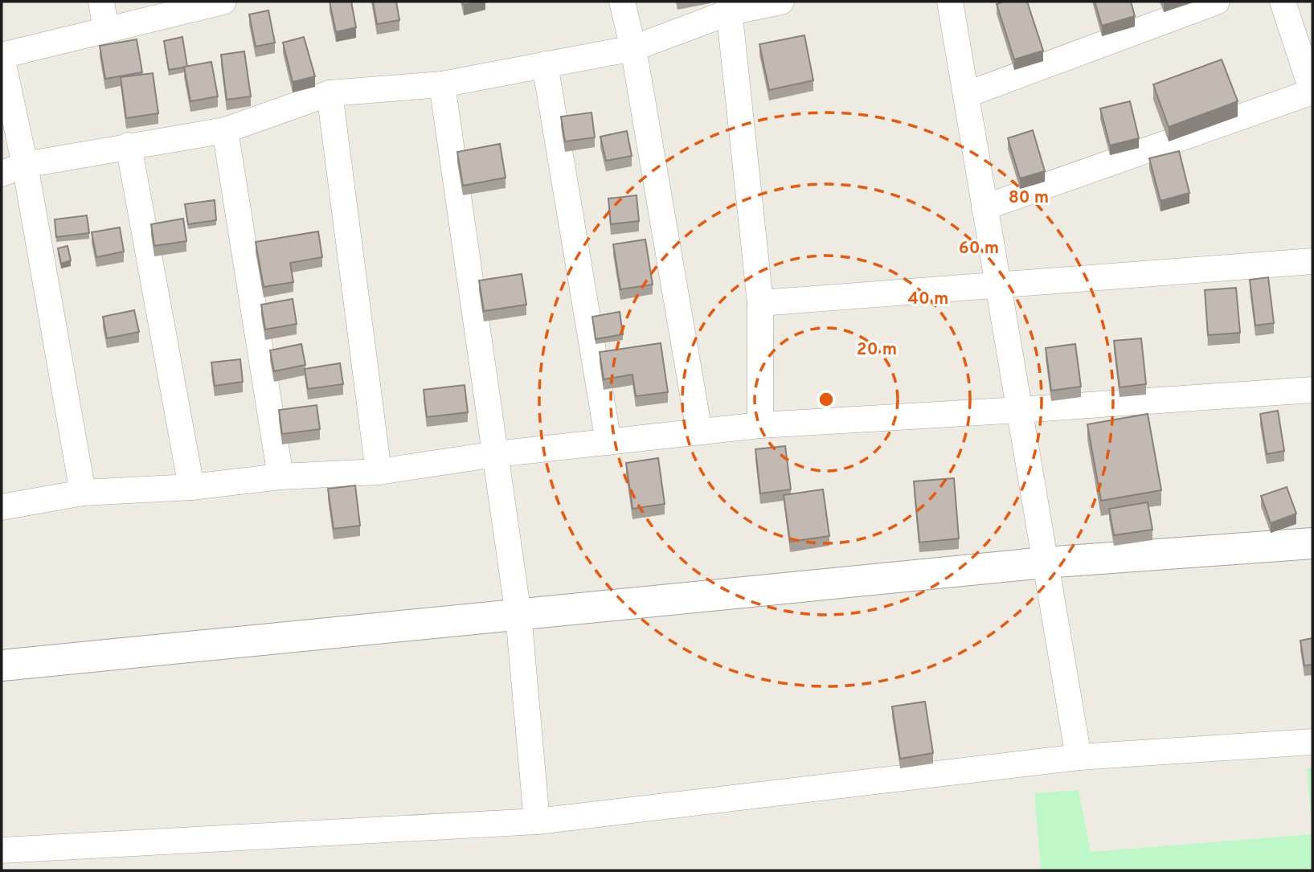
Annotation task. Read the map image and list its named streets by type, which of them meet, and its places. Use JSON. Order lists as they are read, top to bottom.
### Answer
{
  "rings": [
    "80 m",
    "60 m",
    "40 m",
    "20 m"
  ]
}
